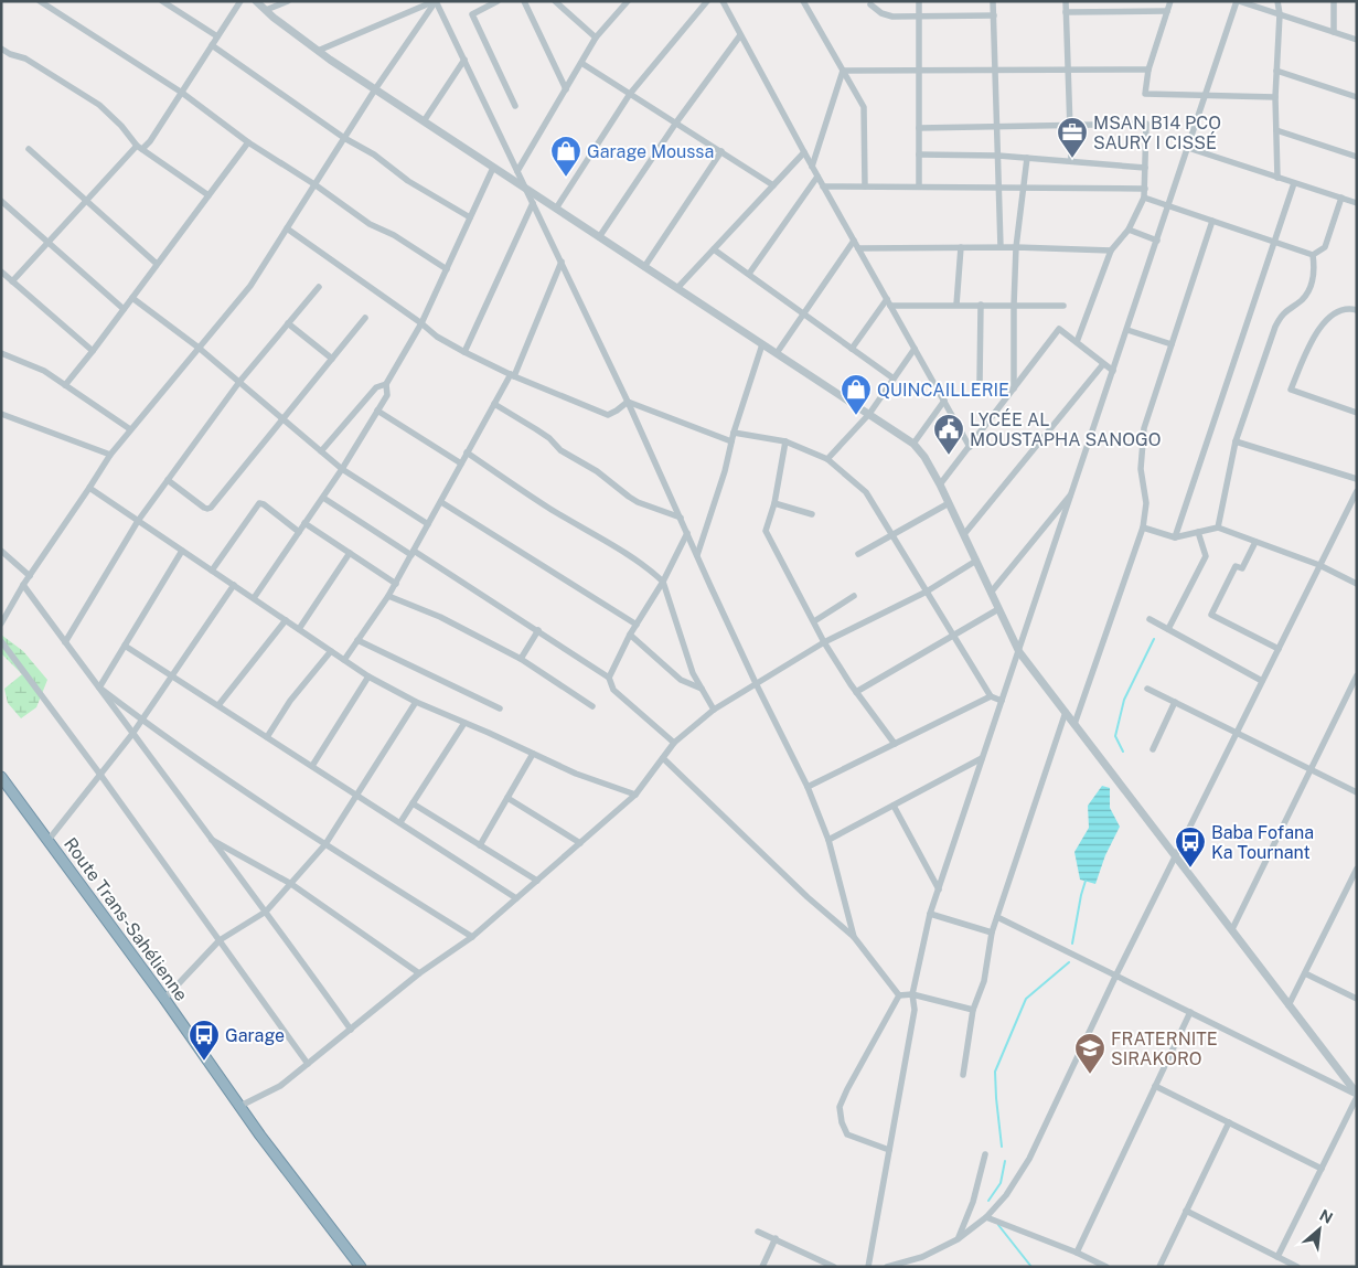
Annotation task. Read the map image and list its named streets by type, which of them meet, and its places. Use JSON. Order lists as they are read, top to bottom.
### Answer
{
  "streets": {
    "highway": ["Route Trans-Sahélienne"]
  },
  "places": {
    "office": ["MSAN B14 PCO SAURY I CISSÉ"],
    "shop": ["Garage Moussa", "QUINCAILLERIE"],
    "public building": ["LYCÉE AL MOUSTAPHA SANOGO"],
    "bus stop": ["Baba Fofana Ka Tournant", "Garage"],
    "school or university": ["FRATERNITE SIRAKORO"]
  },
  "north": "top right"
}
